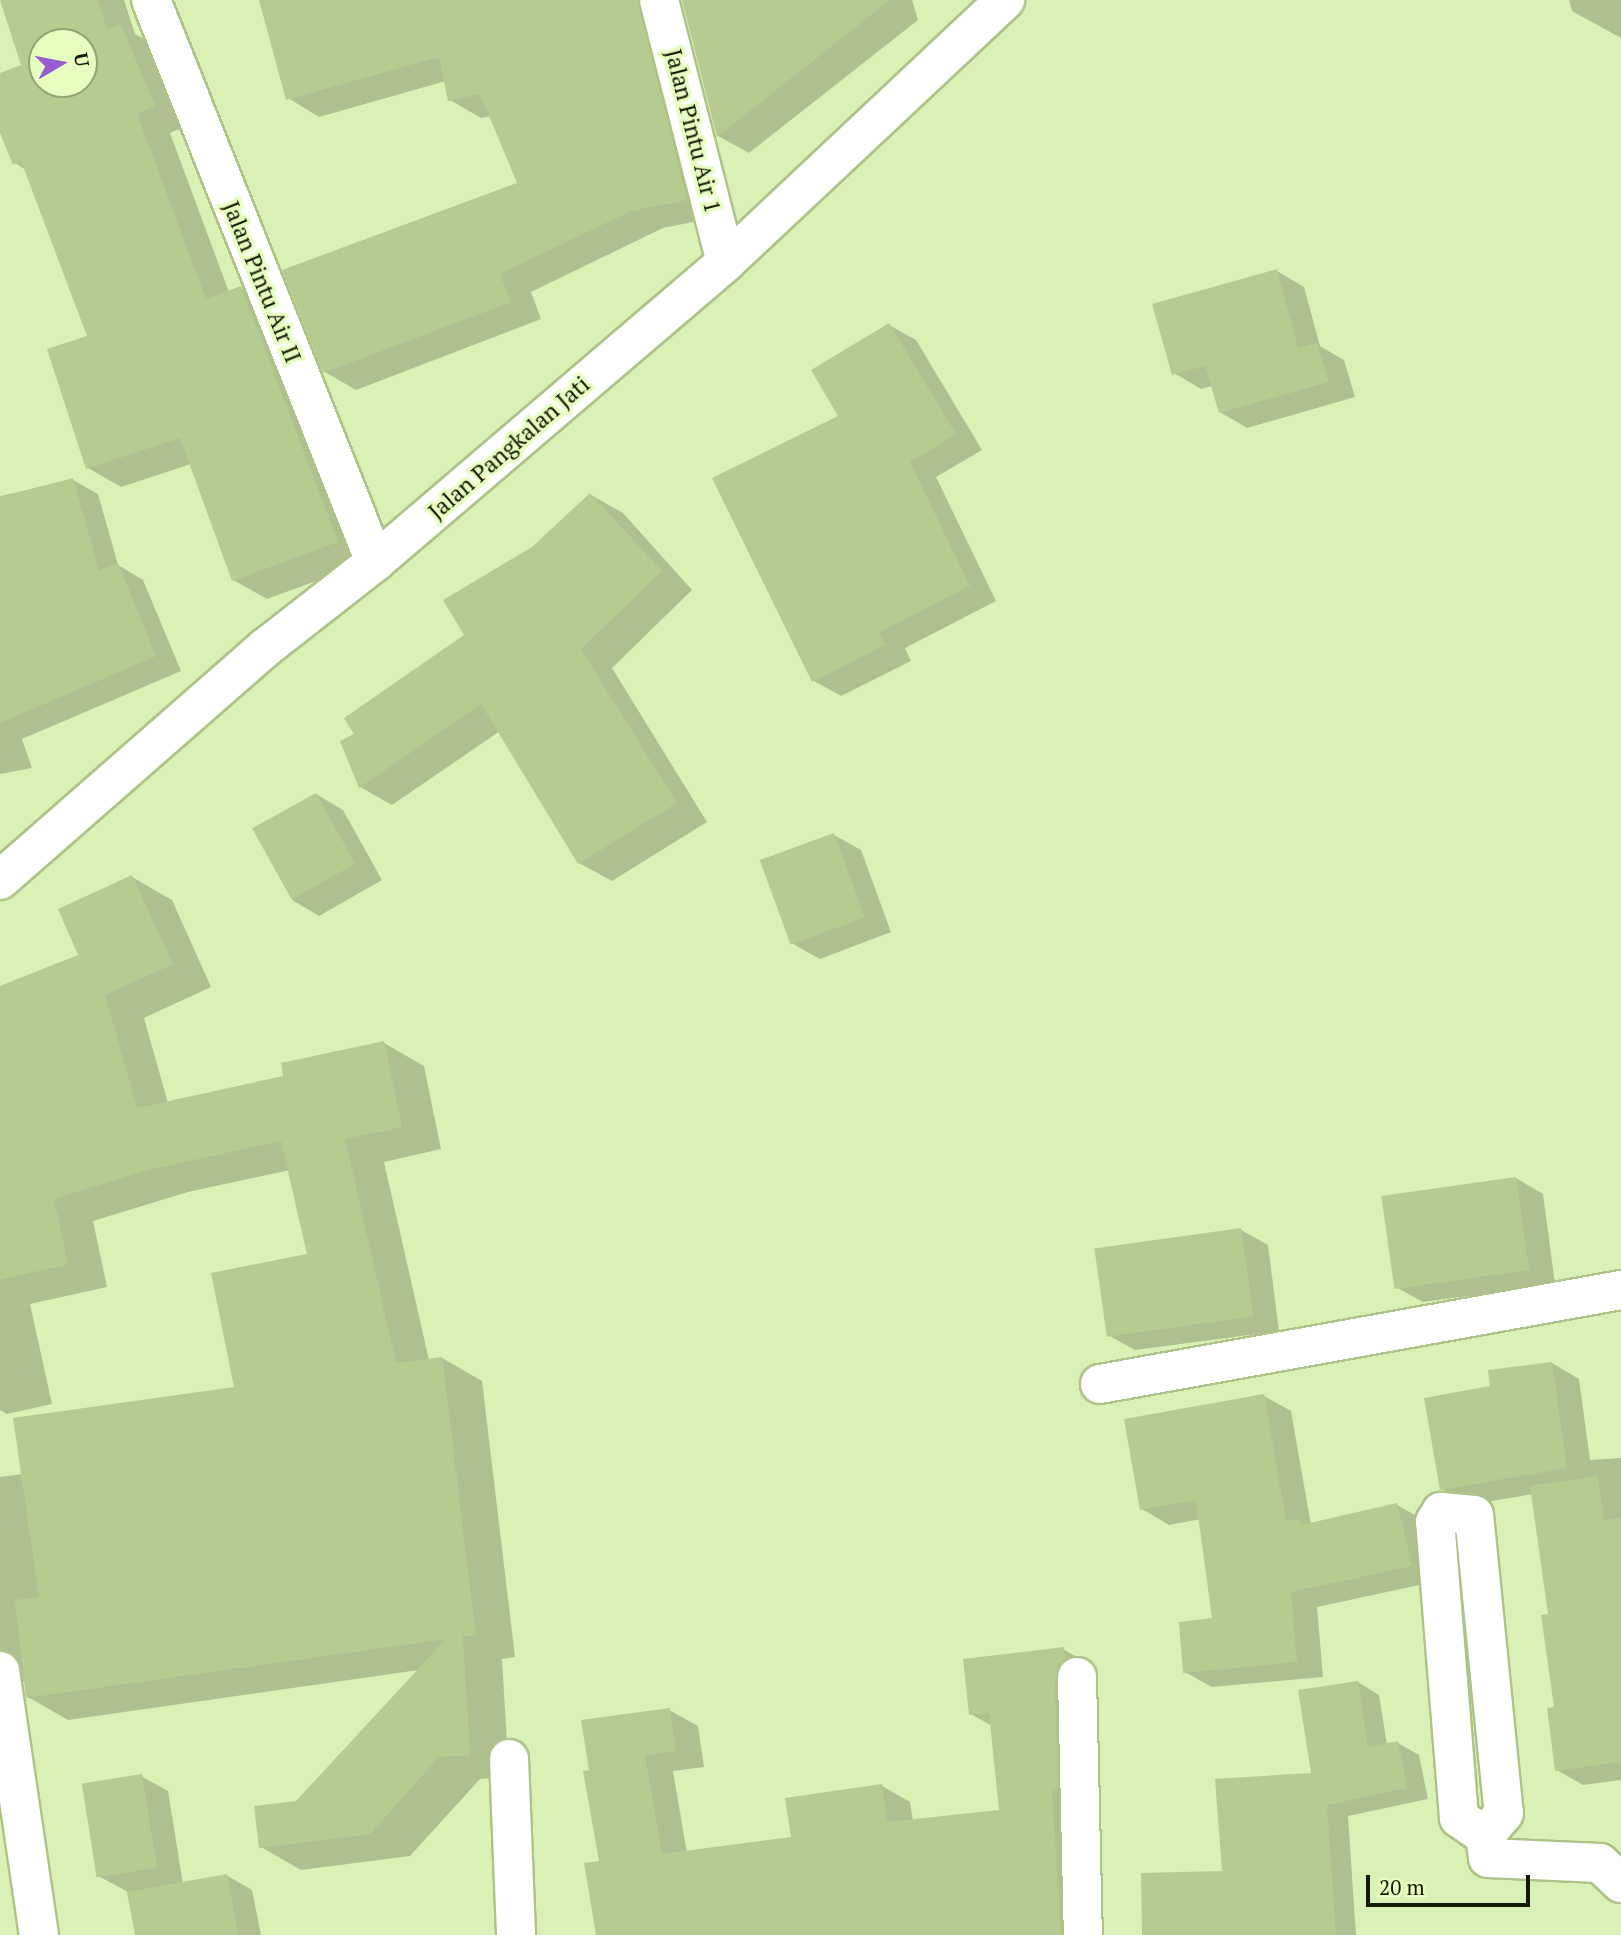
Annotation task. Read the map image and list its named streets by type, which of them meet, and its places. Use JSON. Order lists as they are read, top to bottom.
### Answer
{
  "streets": {
    "street": ["Jalan Pintu Air 1", "Jalan Pintu Air II", "Jalan Pangkalan Jati"]
  },
  "crossings": [
    ["Jalan Pintu Air 1", "Jalan Pangkalan Jati"],
    ["Jalan Pintu Air II", "Jalan Pangkalan Jati"]
  ],
  "scale_bar": "20 m",
  "north": "right"
}
